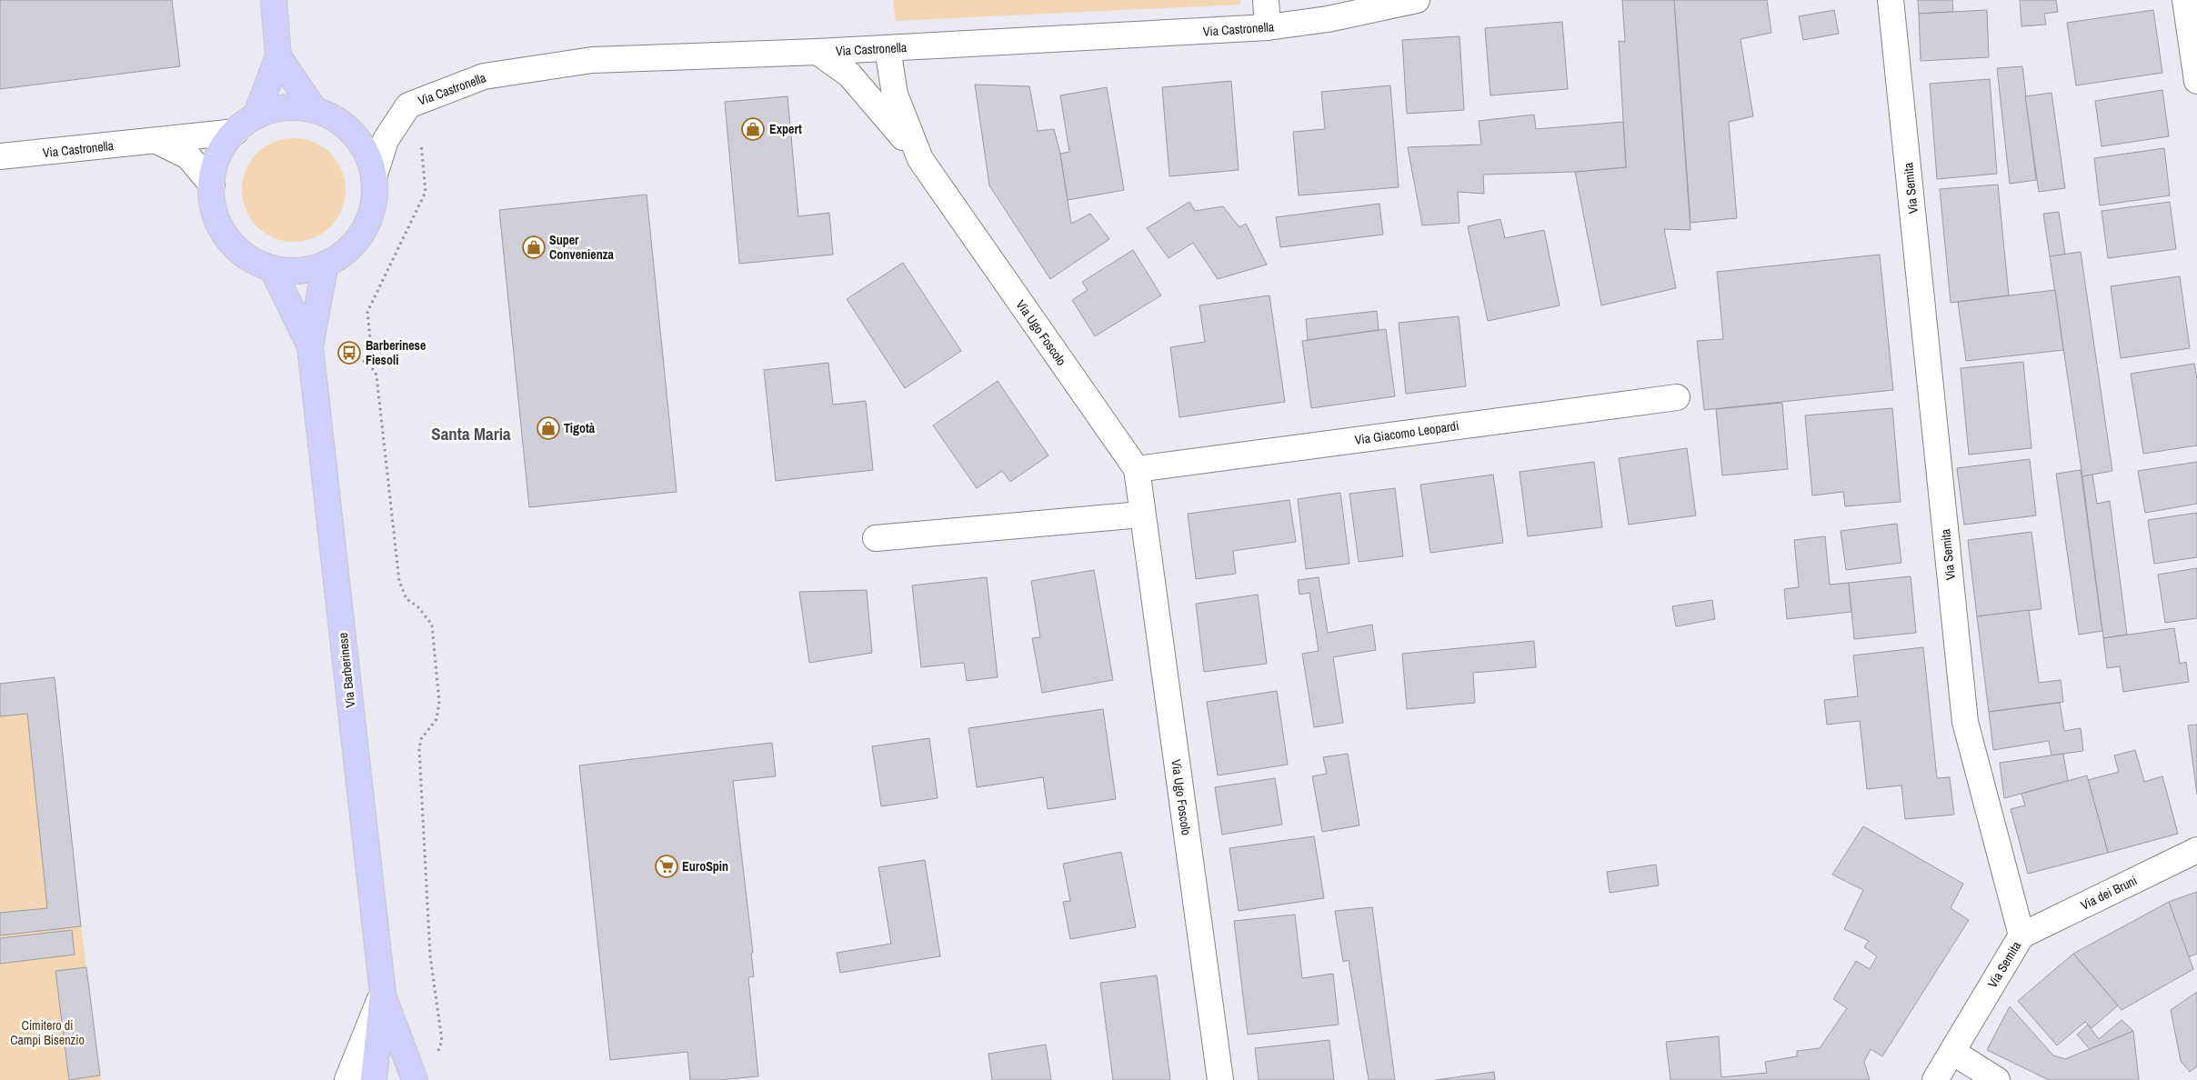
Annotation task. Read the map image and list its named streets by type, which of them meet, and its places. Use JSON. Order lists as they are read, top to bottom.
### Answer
{
  "streets": {
    "main road": ["Via Barberinese"],
    "street": [
      "Via Castronella",
      "Via Semita",
      "Via Ugo Foscolo",
      "Via Giacomo Leopardi",
      "Via dei Bruni"
    ]
  },
  "crossings": [
    ["Via Castronella", "Via Ugo Foscolo"],
    ["Via Semita", "Via dei Bruni"],
    ["Via Ugo Foscolo", "Via Giacomo Leopardi"]
  ],
  "districts": ["Santa Maria"],
  "parks": ["Cimitero di Campi Bisenzio"],
  "places": {
    "shop": ["Expert", "Super Convenienza", "Tigotà"],
    "bus stop": ["Barberinese Fiesoli"],
    "supermarket": ["EuroSpin"]
  }
}
